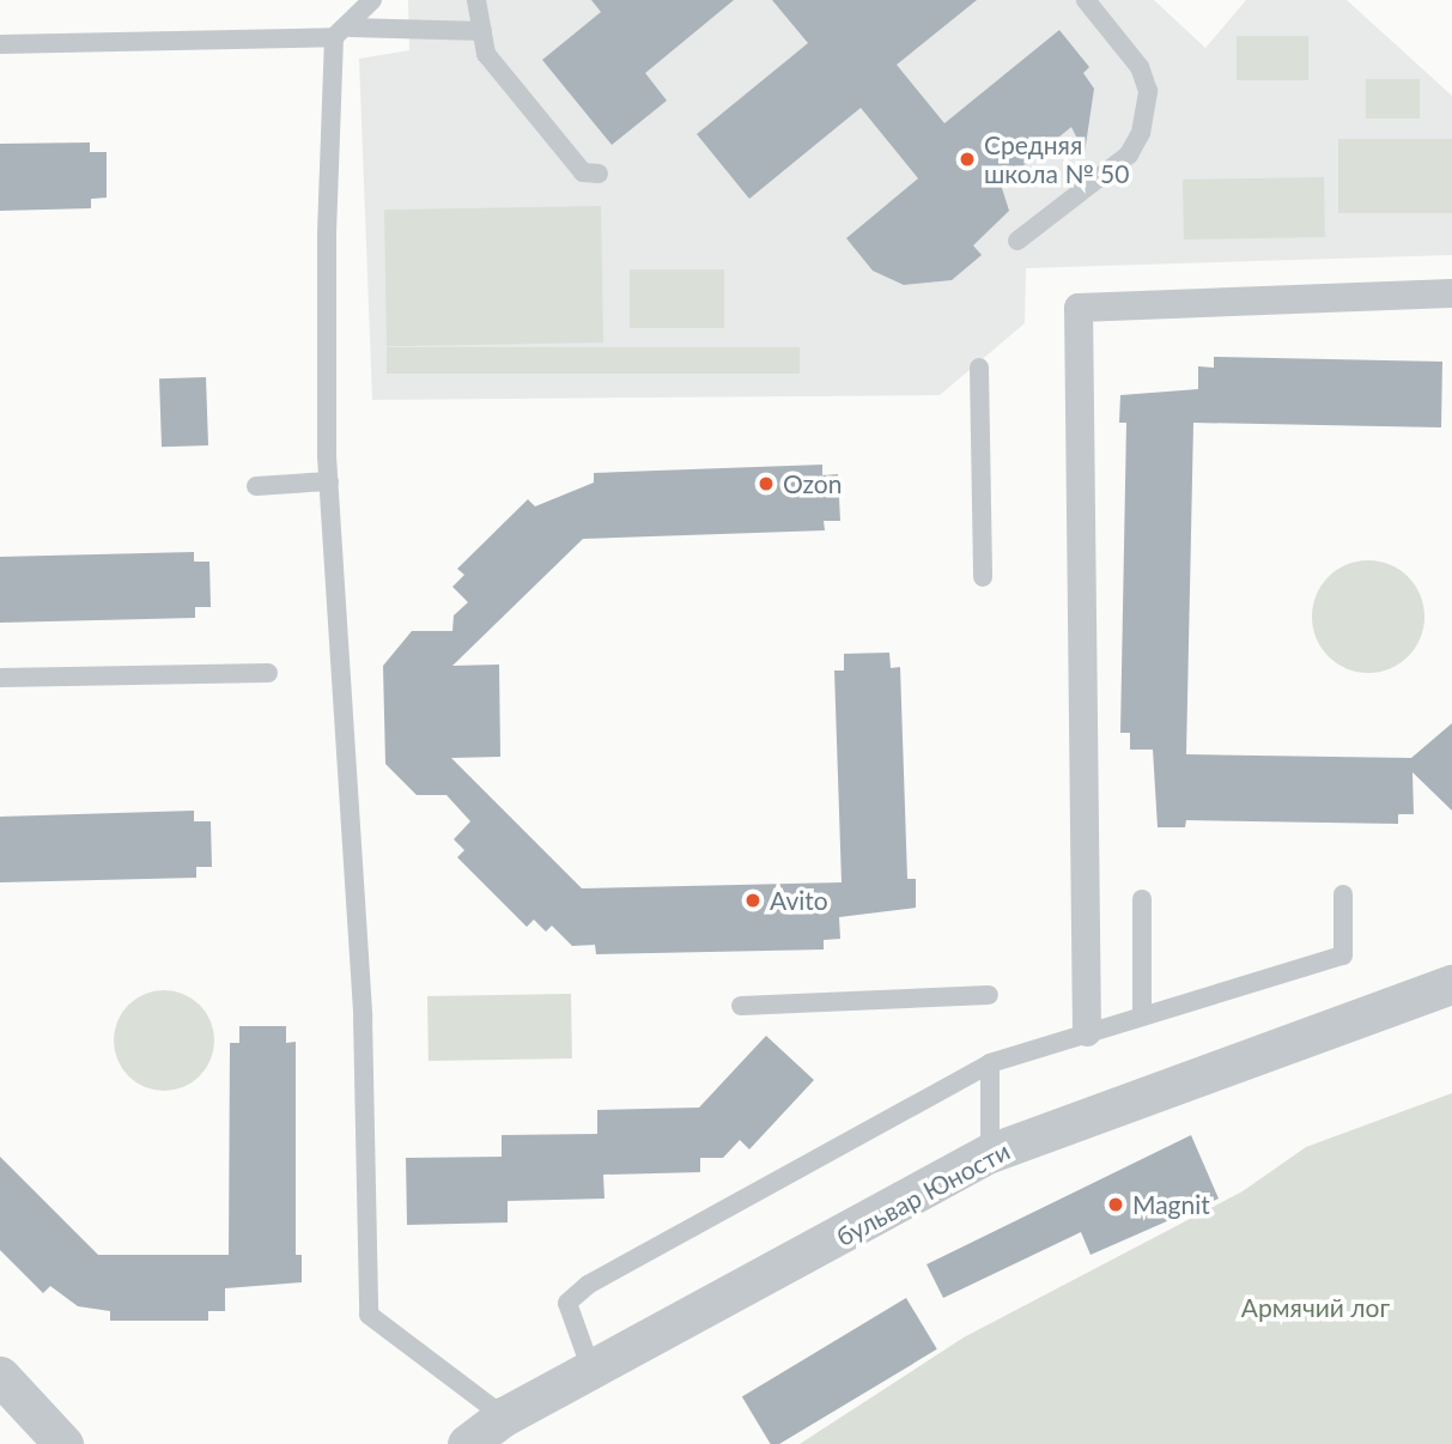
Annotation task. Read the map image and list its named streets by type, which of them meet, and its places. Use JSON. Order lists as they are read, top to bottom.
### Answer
{
  "streets": {
    "street": ["бульвар Юности"]
  },
  "parks": ["Армячий лог"],
  "places": [
    "Средняя школа № 50",
    "Ozon",
    "Avito",
    "Magnit"
  ]
}
